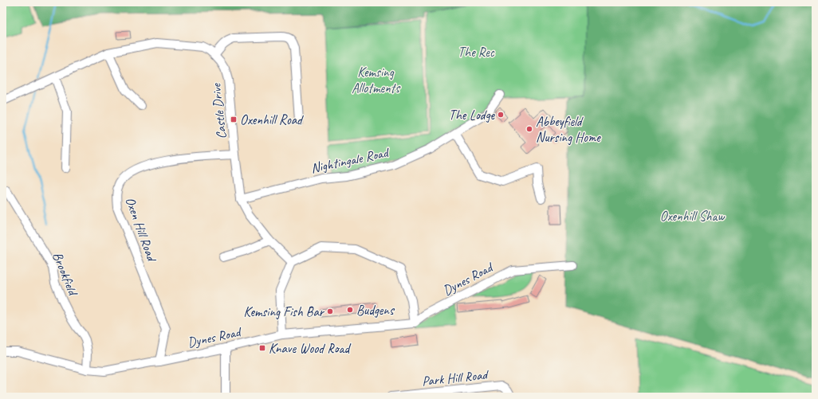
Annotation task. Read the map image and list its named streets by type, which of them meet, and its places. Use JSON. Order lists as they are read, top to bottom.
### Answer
{
  "streets": {
    "street": [
      "Castle Drive",
      "Nightingale Road",
      "Oxen Hill Road",
      "Brookfield",
      "Dynes Road",
      "Park Hill Road"
    ]
  },
  "crossings": [
    ["Castle Drive", "Nightingale Road"],
    ["Castle Drive", "Oxen Hill Road"],
    ["Oxen Hill Road", "Dynes Road"],
    ["Brookfield", "Dynes Road"]
  ],
  "parks": ["The Rec", "Kemsing Allotments", "Oxenhill Shaw"],
  "places": {
    "other": [
      "The Lodge",
      "Abbeyfield Nursing Home",
      "Budgens",
      "Kemsing Fish Bar"
    ],
    "transit": ["Oxenhill Road", "Knave Wood Road"]
  }
}
